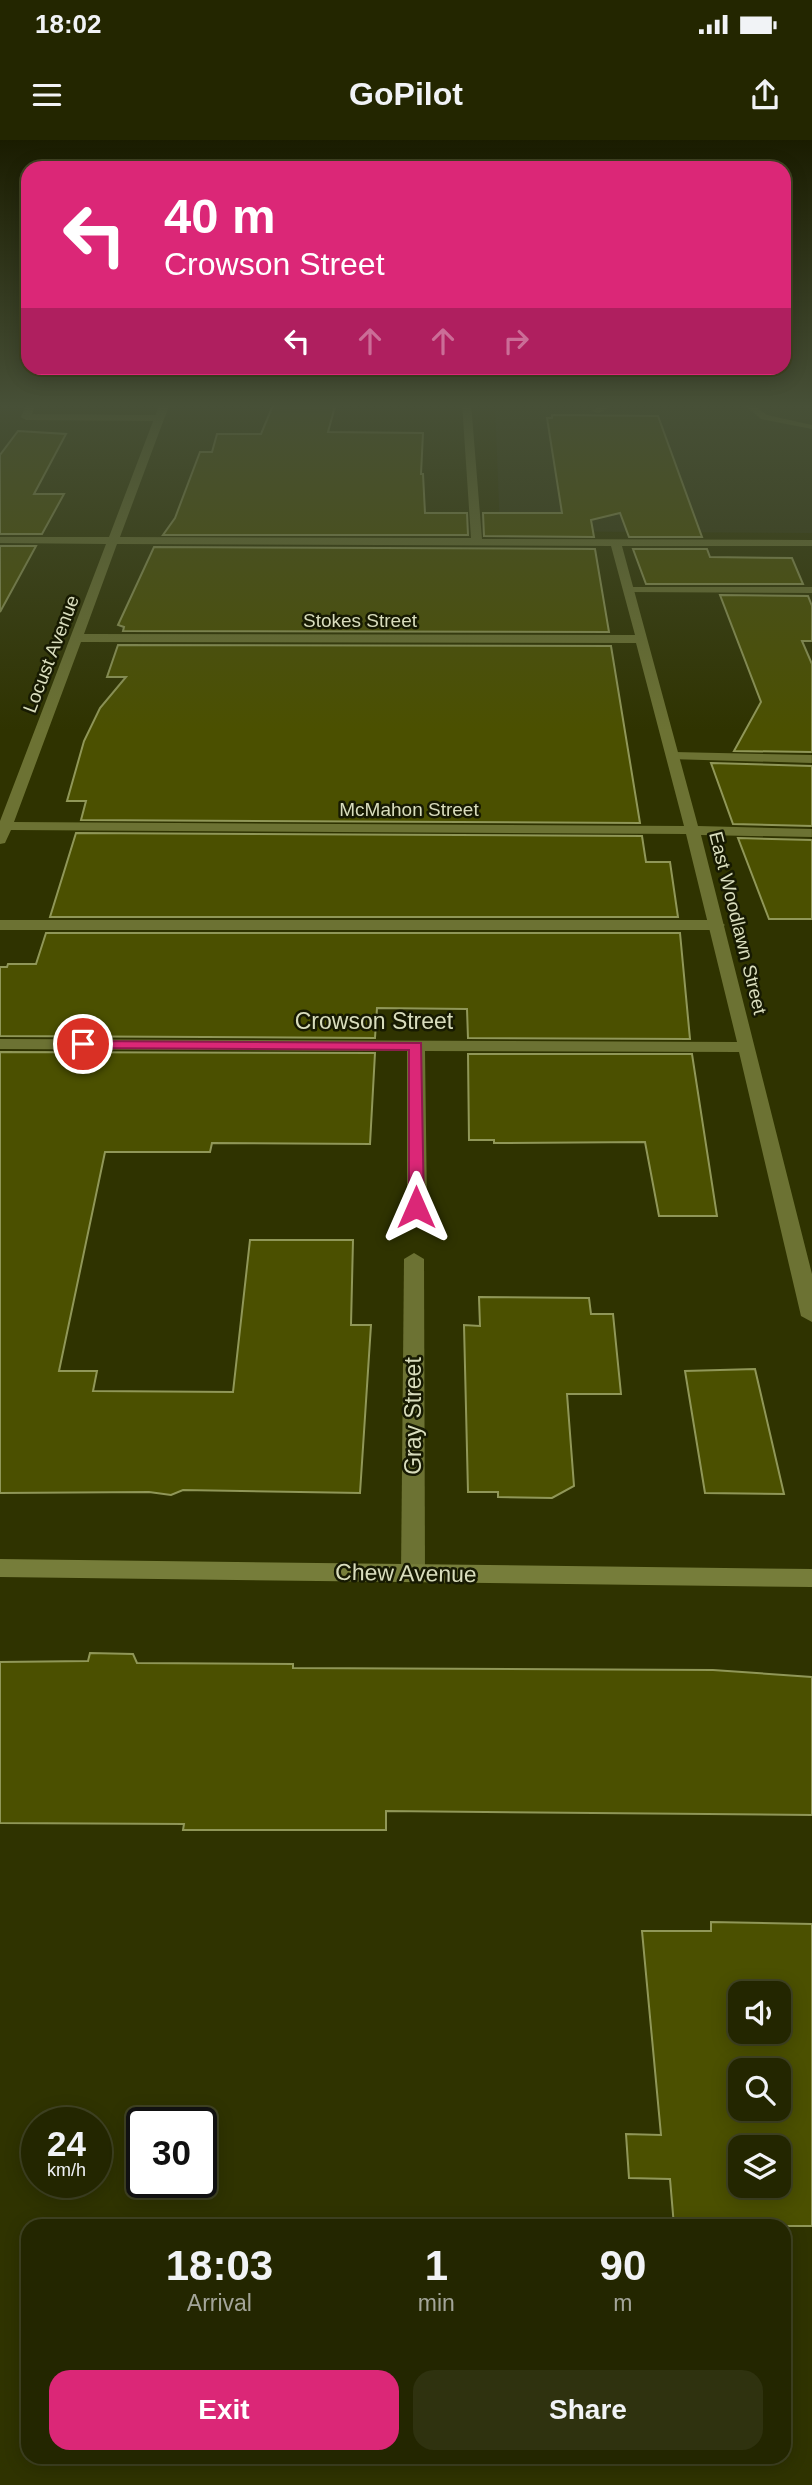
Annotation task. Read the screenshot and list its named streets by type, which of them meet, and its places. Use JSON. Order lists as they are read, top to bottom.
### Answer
{
  "streets": {
    "street": [
      "Stokes Street",
      "Locust Avenue",
      "McMahon Street",
      "East Woodlawn Street",
      "Crowson Street",
      "Gray Street",
      "Chew Avenue"
    ]
  },
  "crossings": [
    ["Stokes Street", "Locust Avenue"],
    ["Stokes Street", "East Woodlawn Street"],
    ["Locust Avenue", "McMahon Street"],
    ["McMahon Street", "East Woodlawn Street"],
    ["East Woodlawn Street", "Crowson Street"],
    ["Gray Street", "Chew Avenue"]
  ],
  "page": {
    "status": "18:02",
    "header": "GoPilot",
    "turn": ["40 m", "Crowson Street"],
    "speed": "24 km/h",
    "limit": "30",
    "eta": [
      "18:03",
      "Arrival",
      "1",
      "min",
      "90",
      "m"
    ],
    "buttons": ["Exit", "Share"]
  }
}
